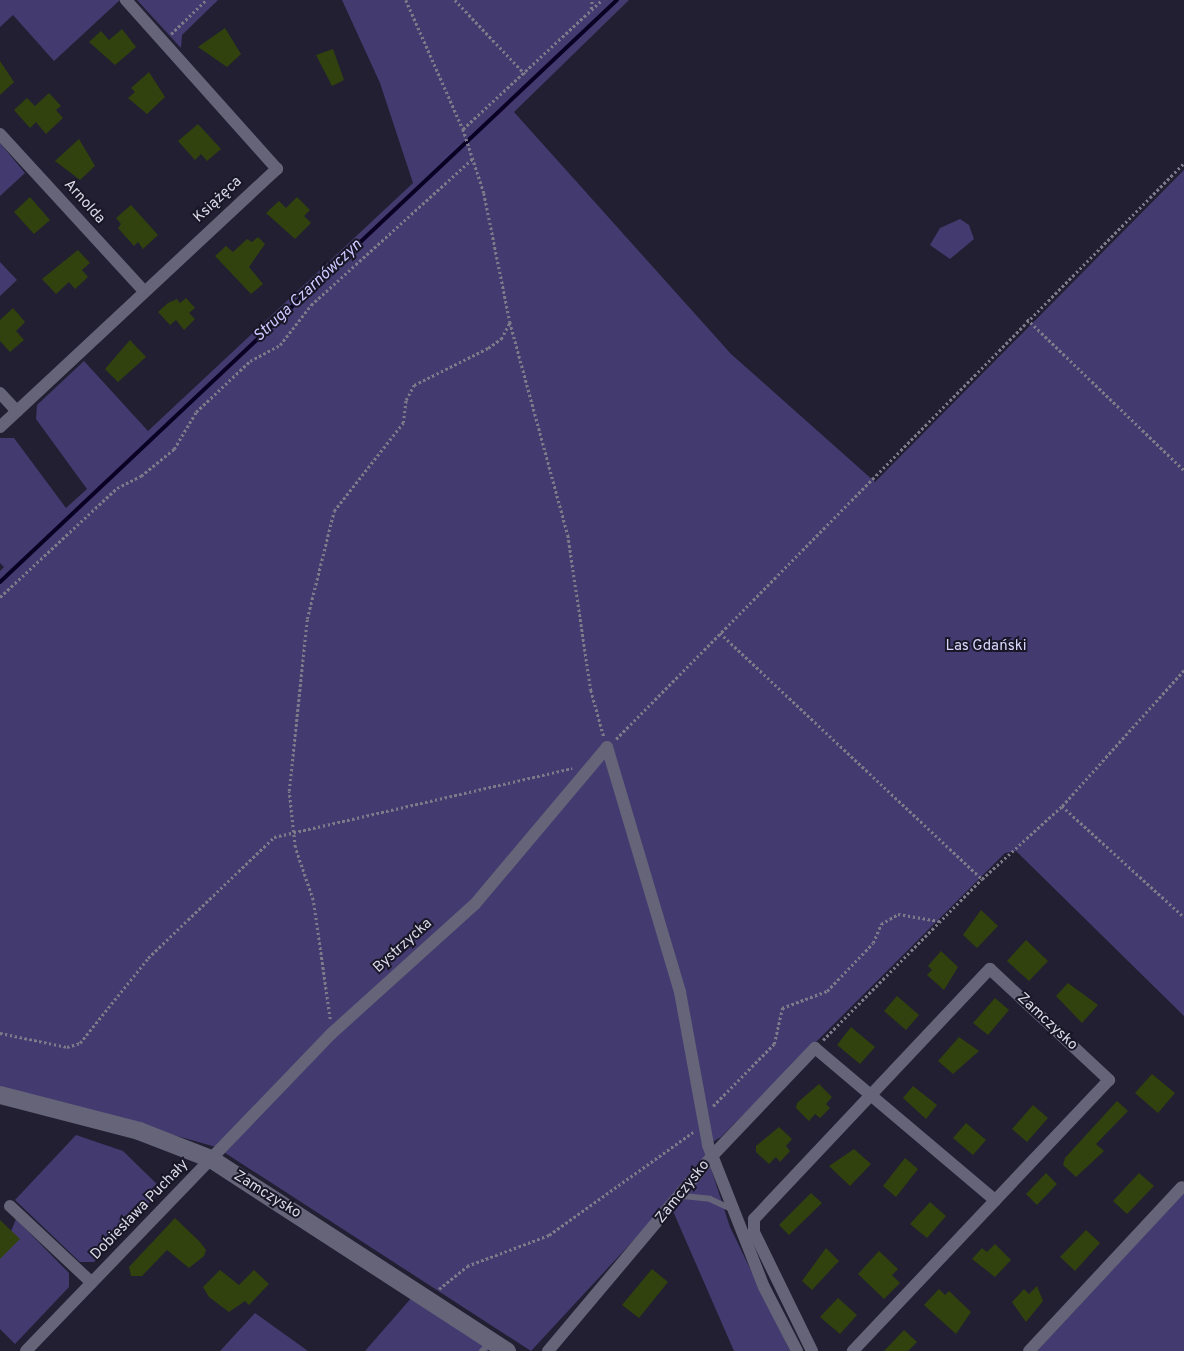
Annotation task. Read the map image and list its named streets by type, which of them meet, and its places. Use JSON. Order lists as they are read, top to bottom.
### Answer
{
  "streets": {
    "street": [
      "Książęca",
      "Arnolda",
      "Bystrzycka",
      "Zamczysko",
      "Dobiesława Puchały"
    ]
  },
  "crossings": [
    ["Książęca", "Arnolda"],
    ["Bystrzycka", "Zamczysko"],
    ["Bystrzycka", "Dobiesława Puchały"],
    ["Zamczysko", "Dobiesława Puchały"]
  ],
  "water": ["Struga Czarnówczyn"],
  "parks": ["Las Gdański"]
}
